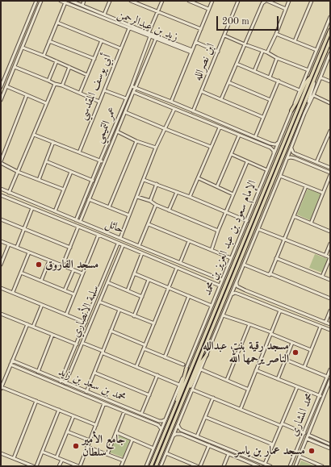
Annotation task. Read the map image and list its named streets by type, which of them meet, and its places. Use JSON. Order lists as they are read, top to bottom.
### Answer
{
  "streets": {
    "main road": ["الإمام سعود بن عبد العزيز بن محمد"],
    "street": [
      "زيد بن عبدالرحمن",
      "ابن نصرالله",
      "أبي يوسف المقدسي",
      "عمر التميمي",
      "حائل",
      "سلمة الأنصاري",
      "محمد بن سعد بن زيد",
      "محمد المشاري"
    ]
  },
  "crossings": [
    ["زيد بن عبدالرحمن", "أبي يوسف المقدسي"],
    ["زيد بن عبدالرحمن", "عمر التميمي"],
    ["عمر التميمي", "حائل"],
    ["حائل", "الإمام سعود بن عبد العزيز بن محمد"],
    ["حائل", "سلمة الأنصاري"],
    ["الإمام سعود بن عبد العزيز بن محمد", "محمد بن سعد بن زيد"],
    ["سلمة الأنصاري", "محمد بن سعد بن زيد"]
  ],
  "places": [
    "مسجد الفاروق",
    "مسجد رقية بنت عبدالله الناصر يرحمها الله",
    "جامع الأمير سلطان",
    "مسجد عمار بن ياسر"
  ],
  "scale_bar": "200 m"
}
